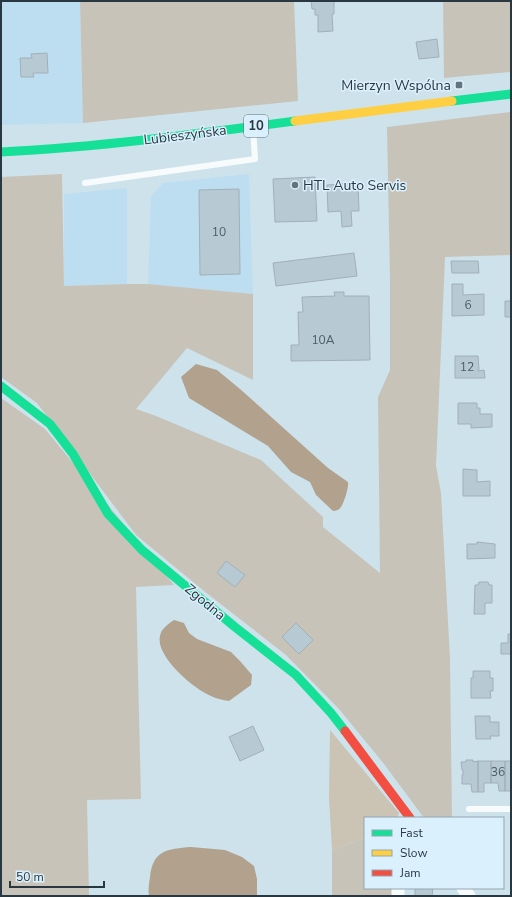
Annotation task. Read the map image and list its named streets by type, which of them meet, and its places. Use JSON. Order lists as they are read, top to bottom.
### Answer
{
  "streets": {
    "street": ["10", "Lubieszyńska", "Zgodna"]
  },
  "places": {
    "transit": ["Mierzyn Wspólna"],
    "other": ["HTL Auto Servis"]
  },
  "house_numbers": [
    "10",
    "6",
    "10A",
    "12",
    "36"
  ],
  "legend": ["Fast", "Slow", "Jam"],
  "scale_bar": "50 m"
}
